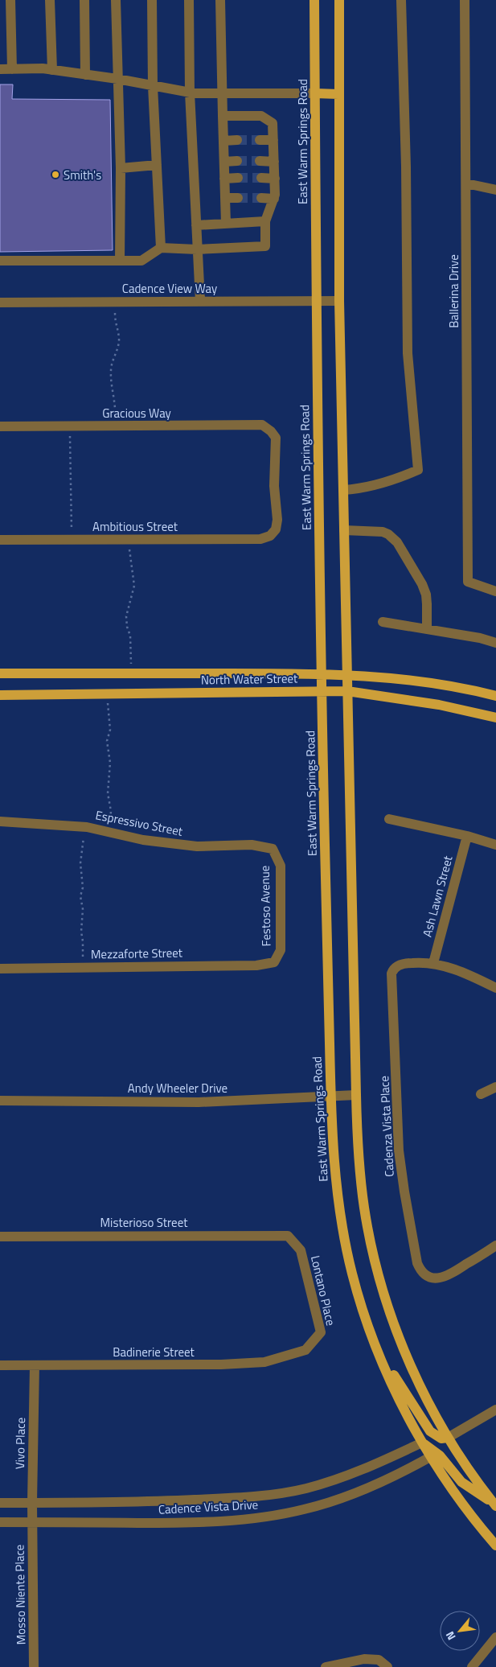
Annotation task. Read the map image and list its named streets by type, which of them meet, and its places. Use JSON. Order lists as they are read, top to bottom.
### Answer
{
  "streets": {
    "main road": ["East Warm Springs Road", "North Water Street"],
    "street": [
      "Cadence View Way",
      "Ballerina Drive",
      "Gracious Way",
      "Ambitious Street",
      "Espressivo Street",
      "Ash Lawn Street",
      "Festoso Avenue",
      "Mezzaforte Street",
      "Andy Wheeler Drive",
      "Cadenza Vista Place",
      "Misterioso Street",
      "Lontano Place",
      "Badinerie Street",
      "Vivo Place",
      "Cadence Vista Drive",
      "Mosso Niente Place"
    ]
  },
  "crossings": [
    ["East Warm Springs Road", "Cadence View Way"],
    ["East Warm Springs Road", "North Water Street"],
    ["East Warm Springs Road", "Andy Wheeler Drive"],
    ["East Warm Springs Road", "Cadence Vista Drive"],
    ["Gracious Way", "Ambitious Street"],
    ["Espressivo Street", "Festoso Avenue"],
    ["Ash Lawn Street", "Cadenza Vista Place"],
    ["Festoso Avenue", "Mezzaforte Street"],
    ["Misterioso Street", "Lontano Place"],
    ["Lontano Place", "Badinerie Street"],
    ["Badinerie Street", "Vivo Place"],
    ["Vivo Place", "Cadence Vista Drive"],
    ["Vivo Place", "Mosso Niente Place"],
    ["Cadence Vista Drive", "Mosso Niente Place"]
  ],
  "places": ["Smith's"],
  "north": "bottom left"
}
